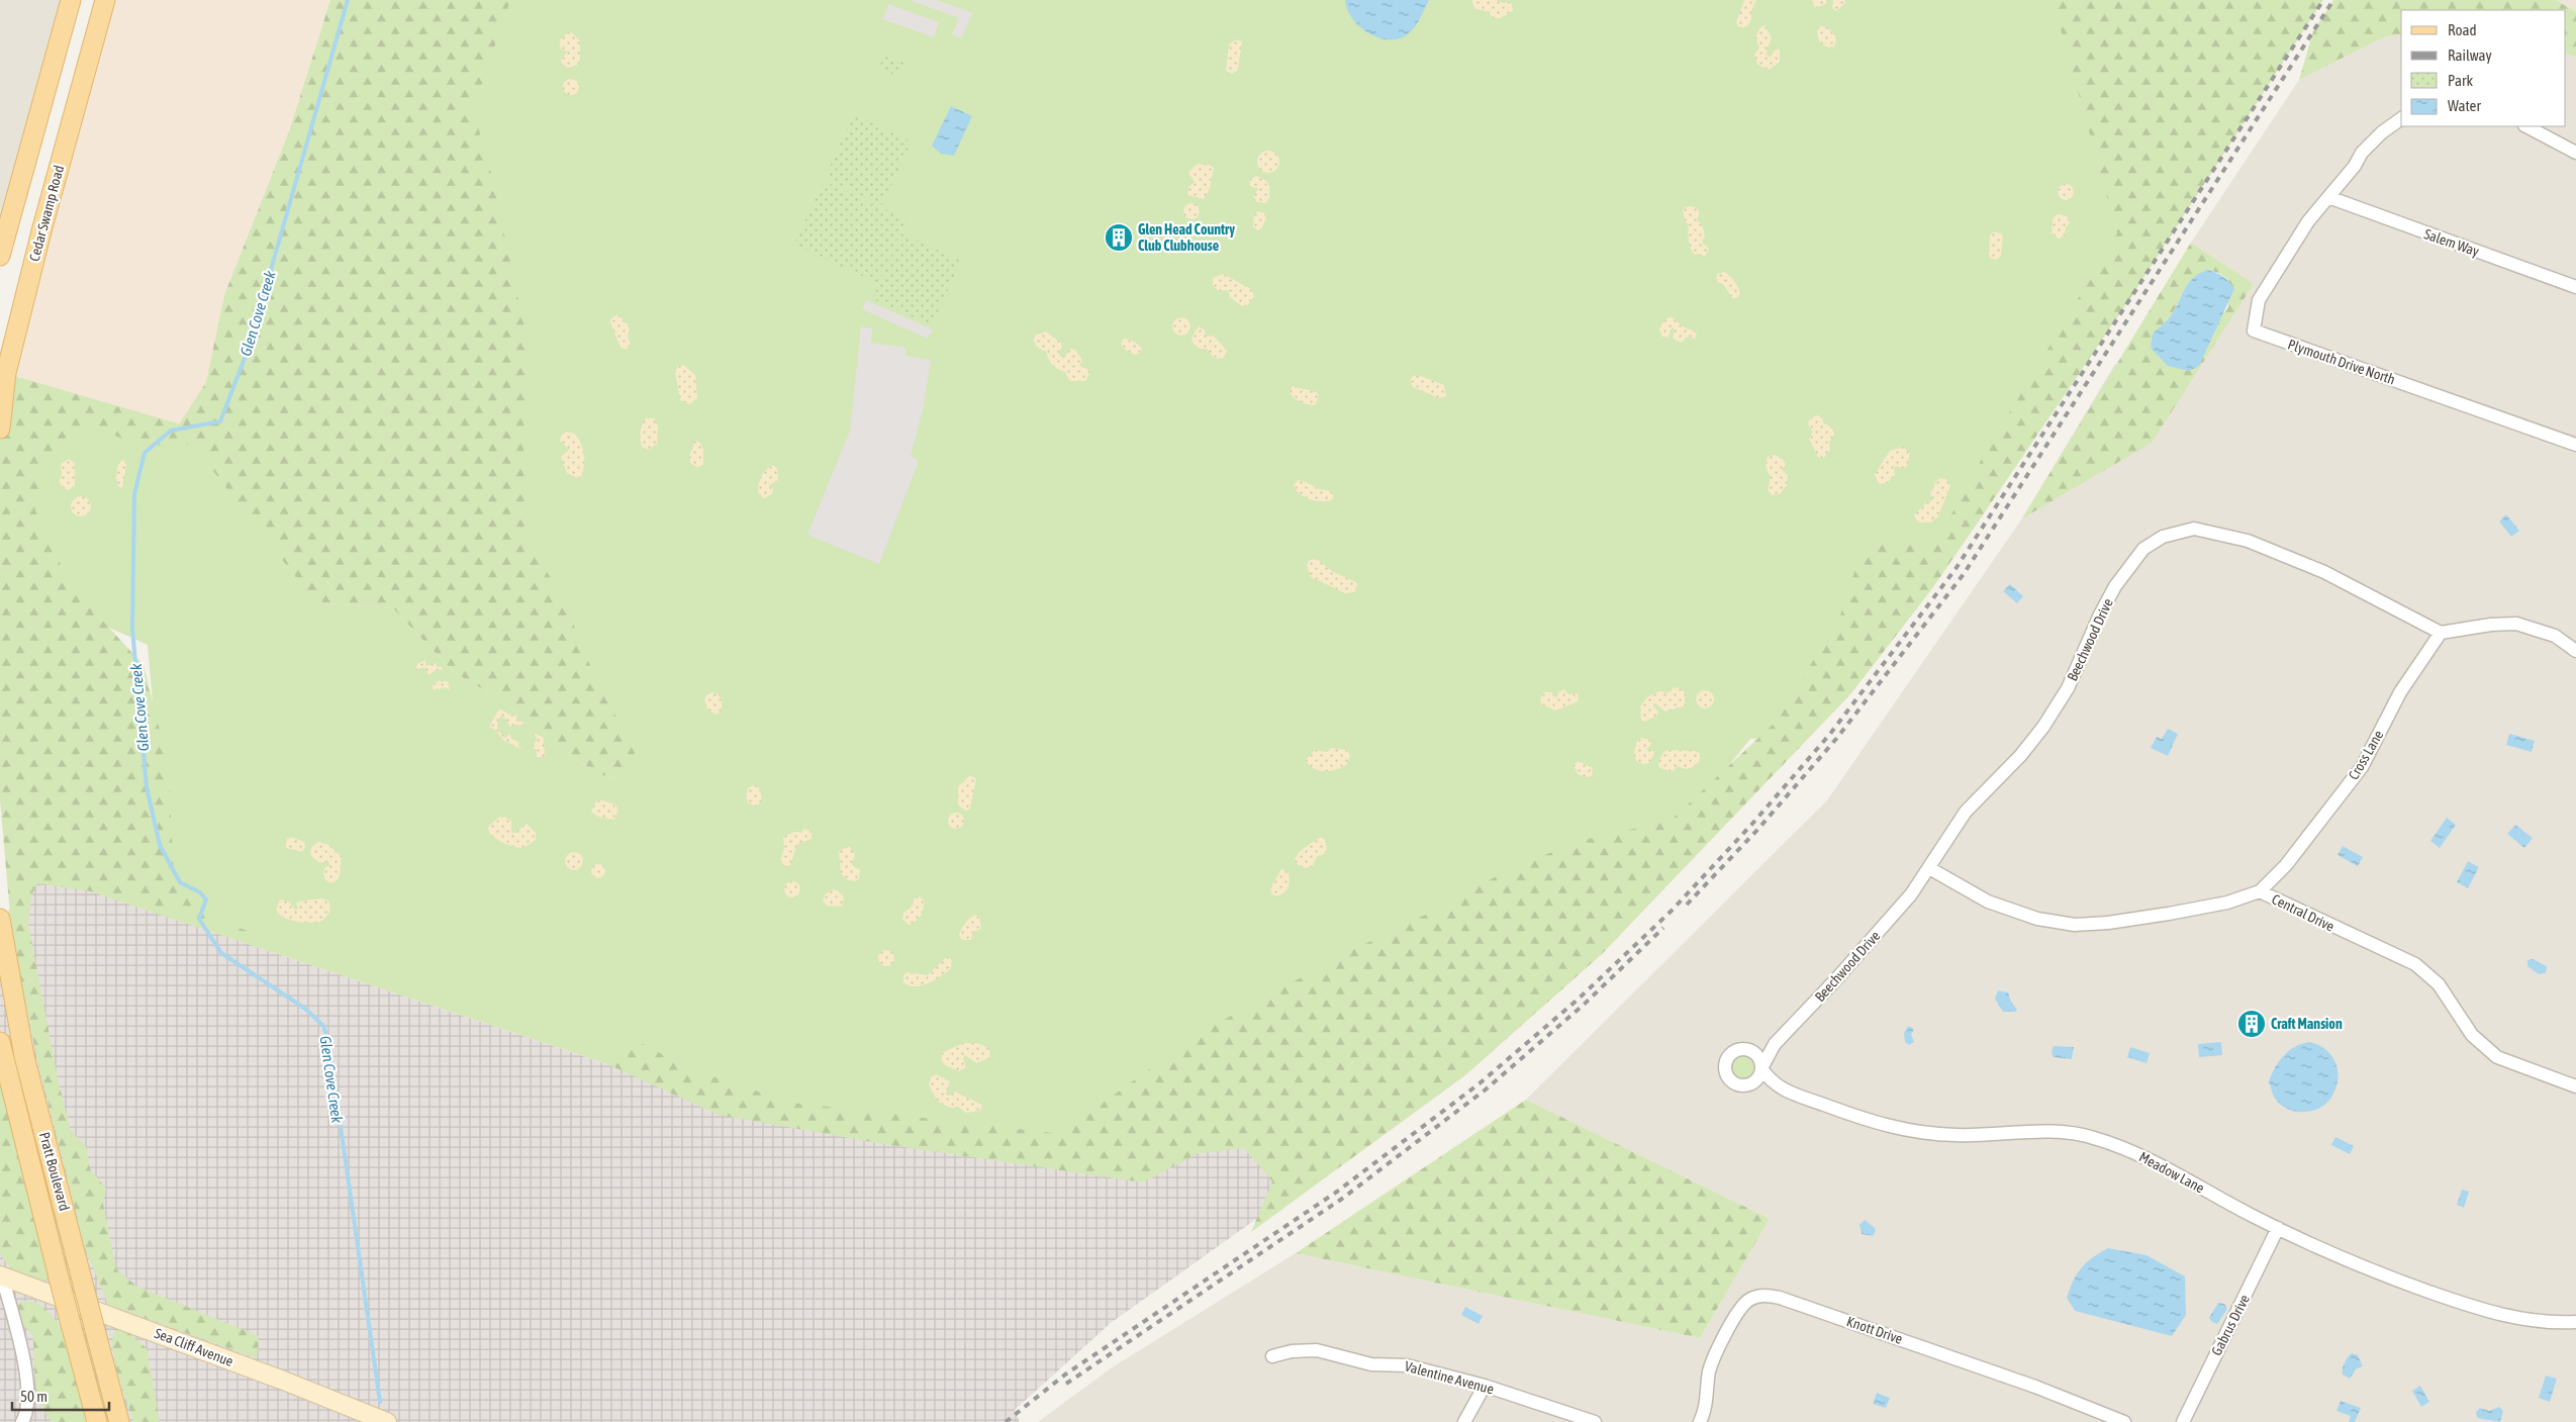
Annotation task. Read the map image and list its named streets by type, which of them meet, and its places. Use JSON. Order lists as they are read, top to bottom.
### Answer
{
  "streets": {
    "main road": ["Cedar Swamp Road", "Pratt Boulevard"],
    "street": [
      "Salem Way",
      "Plymouth Drive North",
      "Beechwood Drive",
      "Cross Lane",
      "Central Drive",
      "Meadow Lane",
      "Gabrus Drive",
      "Knott Drive",
      "Sea Cliff Avenue",
      "Valentine Avenue"
    ]
  },
  "crossings": [
    ["Salem Way", "Plymouth Drive North"],
    ["Beechwood Drive", "Cross Lane"],
    ["Beechwood Drive", "Central Drive"],
    ["Beechwood Drive", "Meadow Lane"],
    ["Cross Lane", "Central Drive"],
    ["Meadow Lane", "Gabrus Drive"]
  ],
  "water": ["Glen Cove Creek"],
  "places": {
    "building": ["Glen Head Country Club Clubhouse", "Craft Mansion"]
  },
  "legend": [
    "Road",
    "Railway",
    "Park",
    "Water"
  ],
  "scale_bar": "50 m"
}
